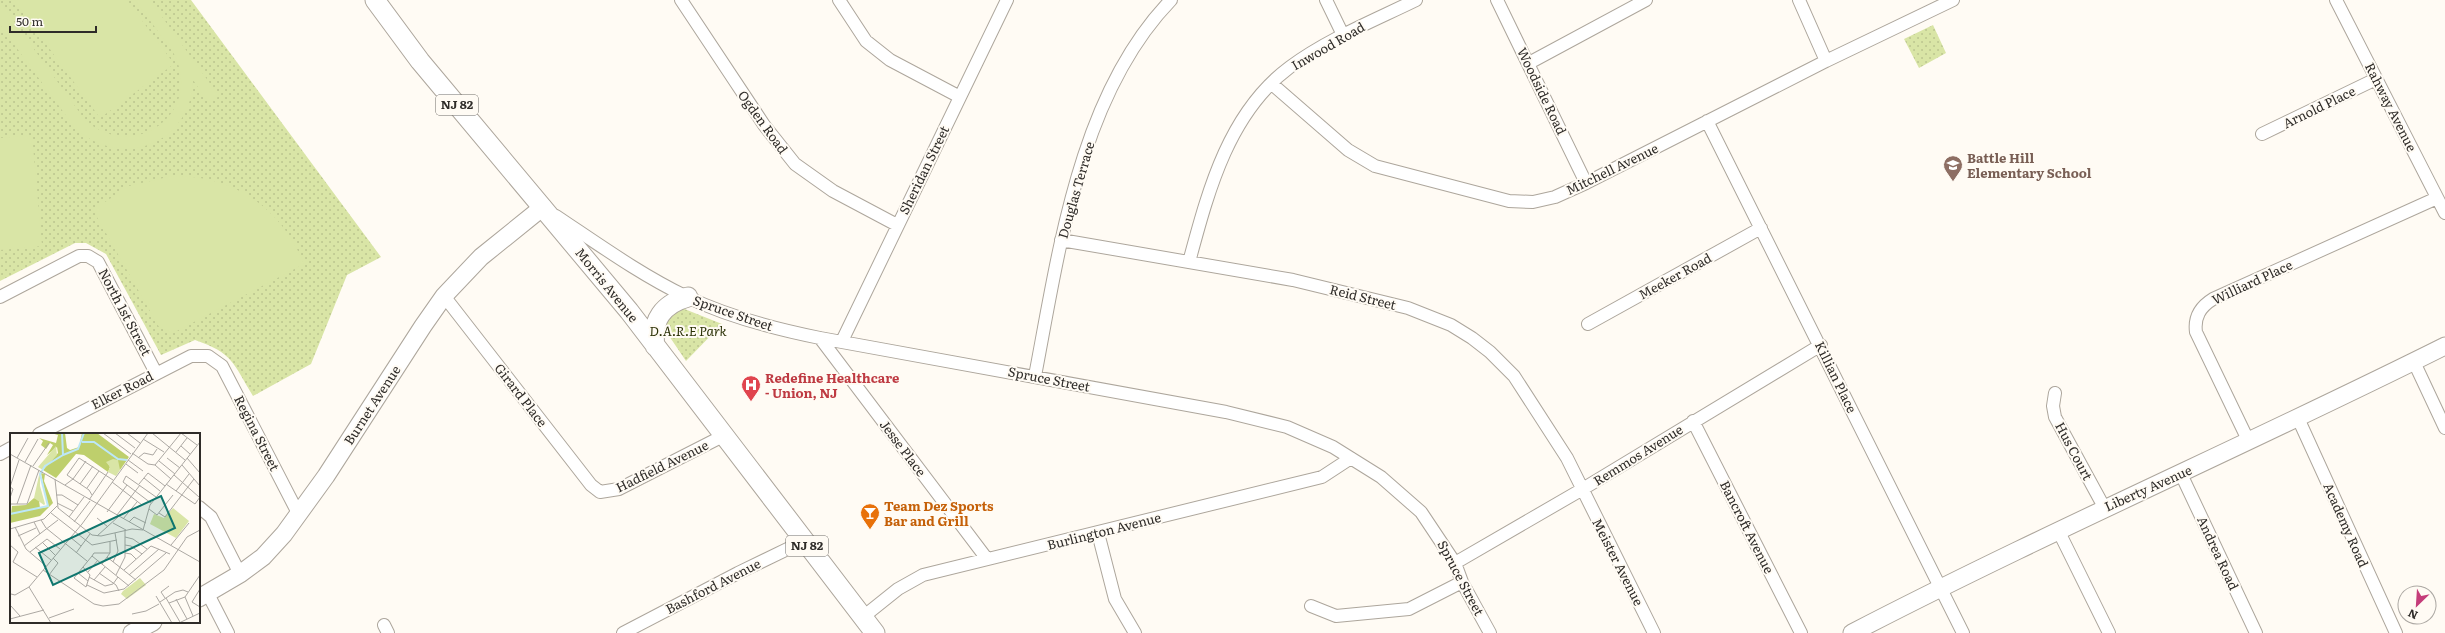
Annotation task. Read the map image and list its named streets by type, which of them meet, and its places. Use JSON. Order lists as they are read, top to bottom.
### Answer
{
  "streets": {
    "main road": ["NJ 82", "Morris Avenue"],
    "street": [
      "Inwood Road",
      "Woodside Road",
      "Arnold Place",
      "Rahway Avenue",
      "Ogden Road",
      "Mitchell Avenue",
      "Sheridan Street",
      "Douglas Terrace",
      "Meeker Road",
      "Williard Place",
      "Reid Street",
      "North 1st Street",
      "Spruce Street",
      "Killian Place",
      "Elker Road",
      "Girard Place",
      "Burnet Avenue",
      "Regina Street",
      "Jesse Place",
      "Hus Court",
      "Remmos Avenue",
      "Hadfield Avenue",
      "Liberty Avenue",
      "Academy Road",
      "Bancroft Avenue",
      "Burlington Avenue",
      "Andrea Road",
      "Meister Avenue",
      "Bashford Avenue"
    ]
  },
  "crossings": [
    ["Inwood Road", "Mitchell Avenue"],
    ["Inwood Road", "Reid Street"],
    ["Woodside Road", "Mitchell Avenue"],
    ["Arnold Place", "Rahway Avenue"],
    ["Rahway Avenue", "Williard Place"],
    ["Ogden Road", "Sheridan Street"],
    ["Mitchell Avenue", "Killian Place"],
    ["Sheridan Street", "Spruce Street"],
    ["Douglas Terrace", "Reid Street"],
    ["Douglas Terrace", "Spruce Street"],
    ["Meeker Road", "Killian Place"],
    ["Williard Place", "Liberty Avenue"],
    ["Morris Avenue", "Spruce Street"],
    ["Morris Avenue", "Burnet Avenue"],
    ["Morris Avenue", "Hadfield Avenue"],
    ["Morris Avenue", "Burlington Avenue"],
    ["Morris Avenue", "Bashford Avenue"],
    ["Reid Street", "Remmos Avenue"],
    ["Reid Street", "Meister Avenue"],
    ["North 1st Street", "Elker Road"],
    ["Spruce Street", "Burnet Avenue"],
    ["Spruce Street", "Jesse Place"],
    ["Spruce Street", "Remmos Avenue"],
    ["Spruce Street", "Burlington Avenue"],
    ["Killian Place", "Remmos Avenue"],
    ["Killian Place", "Liberty Avenue"],
    ["Elker Road", "Regina Street"],
    ["Girard Place", "Burnet Avenue"],
    ["Girard Place", "Hadfield Avenue"],
    ["Burnet Avenue", "Regina Street"],
    ["Jesse Place", "Burlington Avenue"],
    ["Hus Court", "Liberty Avenue"],
    ["Remmos Avenue", "Bancroft Avenue"],
    ["Remmos Avenue", "Meister Avenue"],
    ["Liberty Avenue", "Academy Road"],
    ["Liberty Avenue", "Andrea Road"]
  ],
  "parks": ["D.A.R.E Park"],
  "places": {
    "school or university": ["Battle Hill Elementary School"],
    "hospital": ["Redefine Healthcare - Union, NJ"],
    "bar": ["Team Dez Sports Bar and Grill"]
  },
  "scale_bar": "50 m",
  "north": "bottom left"
}
